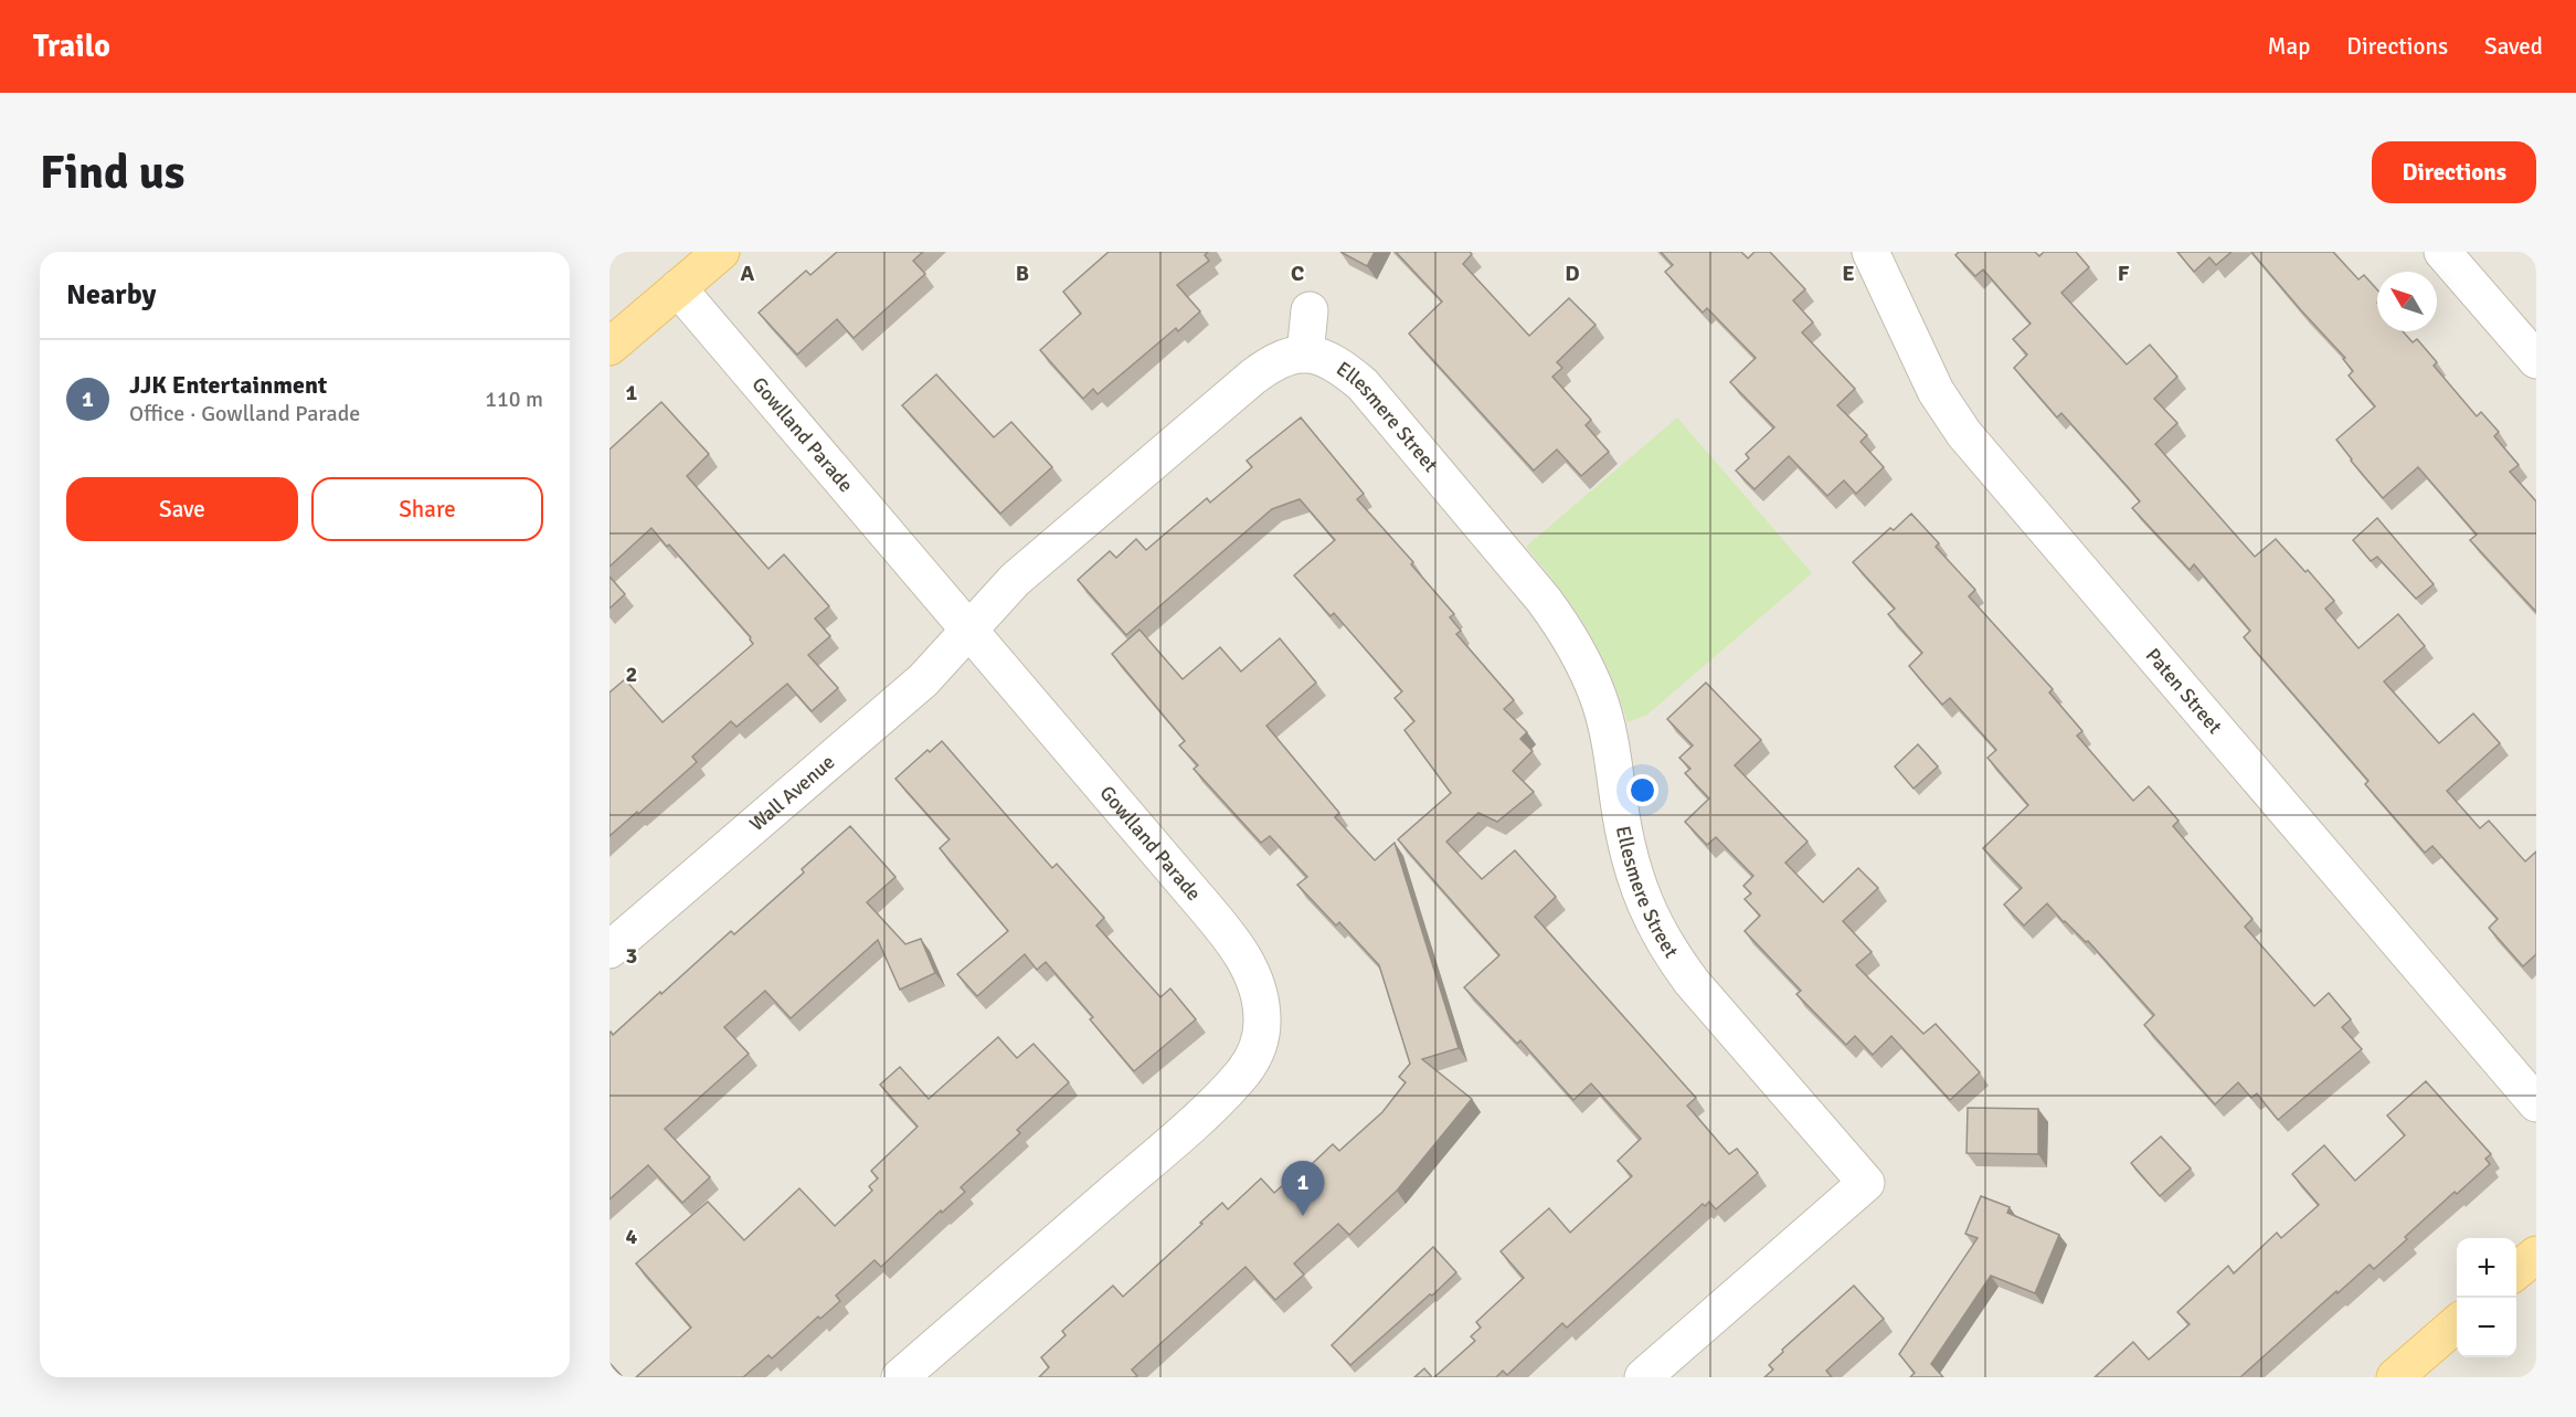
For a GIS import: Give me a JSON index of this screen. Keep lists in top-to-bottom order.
{
  "streets": {
    "street": [
      "Ellesmere Street",
      "Gowlland Parade",
      "Paten Street",
      "Wall Avenue"
    ]
  },
  "crossings": [
    ["Gowlland Parade", "Wall Avenue"]
  ],
  "north": "top left",
  "page": {
    "header": "Trailo",
    "nav": ["Map", "Directions", "Saved"],
    "buttons": [
      "Directions",
      ["Save", "Share"]
    ],
    "title": "Find us",
    "heading": "Nearby",
    "list": [
      {
        "mark": "1",
        "name": "JJK Entertainment",
        "note": "Office · Gowlland Parade",
        "value": "110 m"
      }
    ],
    "pins": "1",
    "map_buttons": ["+", "−"]
  },
  "grid": {
    "columns": [
      "A",
      "B",
      "C",
      "D",
      "E",
      "F"
    ],
    "rows": [
      "1",
      "2",
      "3",
      "4"
    ]
  }
}
